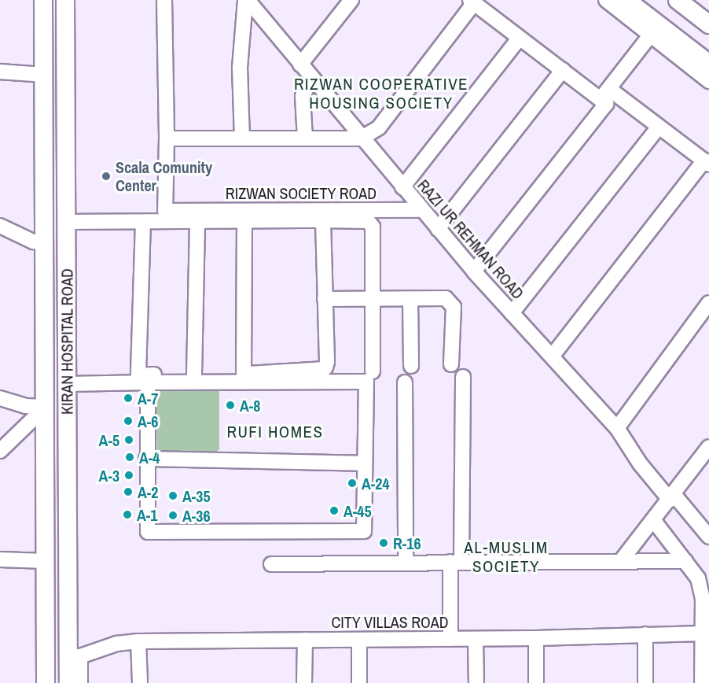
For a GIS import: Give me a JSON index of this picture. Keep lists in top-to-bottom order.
{
  "streets": {
    "main road": ["KIRAN HOSPITAL ROAD"],
    "street": ["RIZWAN SOCIETY ROAD", "RAZI UR REHMAN ROAD", "CITY VILLAS ROAD"]
  },
  "crossings": [
    ["RIZWAN SOCIETY ROAD", "RAZI UR REHMAN ROAD"],
    ["KIRAN HOSPITAL ROAD", "CITY VILLAS ROAD"]
  ],
  "districts": ["RIZWAN COOPERATIVE HOUSING SOCIETY", "RUFI HOMES", "AL-MUSLIM SOCIETY"],
  "places": [
    "Scala Comunity Center",
    "A-7",
    "A-8",
    "A-6",
    "A-5",
    "A-4",
    "A-3",
    "A-24",
    "A-2",
    "A-35",
    "A-45",
    "A-1",
    "A-36",
    "R-16"
  ]
}
